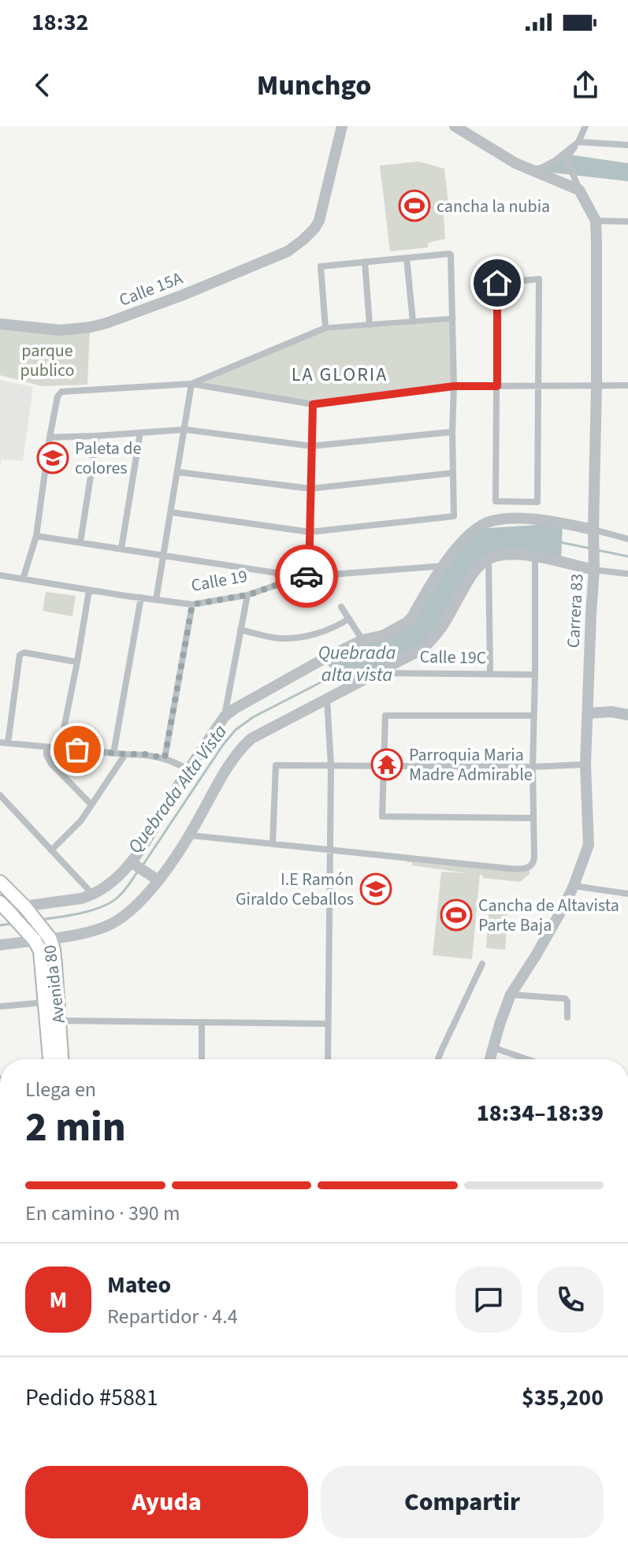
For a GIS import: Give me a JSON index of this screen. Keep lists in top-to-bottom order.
{
  "streets": {
    "main road": ["Avenida 80"],
    "street": [
      "Calle 15A",
      "Calle 19",
      "Carrera 83",
      "Calle 19C"
    ]
  },
  "crossings": [
    ["Calle 19C", "Avenida 80"]
  ],
  "districts": ["LA GLORIA"],
  "water": ["Quebrada alta vista", "Quebrada Alta Vista"],
  "parks": ["parque publico"],
  "places": {
    "sports": ["cancha la nubia", "Cancha de Altavista Parte Baja"],
    "school or university": ["Paleta de colores", "I.E Ramón Giraldo Ceballos"],
    "temple": ["Parroquia Maria Madre Admirable"]
  },
  "page": {
    "status": "18:32",
    "header": "Munchgo",
    "heading": ["2 min", "Llega en", "18:34–18:39"],
    "panel": [
      "Mateo",
      "Repartidor · 4.4",
      "Pedido #5881",
      "$35,200"
    ],
    "bar": "En camino · 390 m",
    "round": "M",
    "buttons": ["Ayuda", "Compartir"]
  }
}
